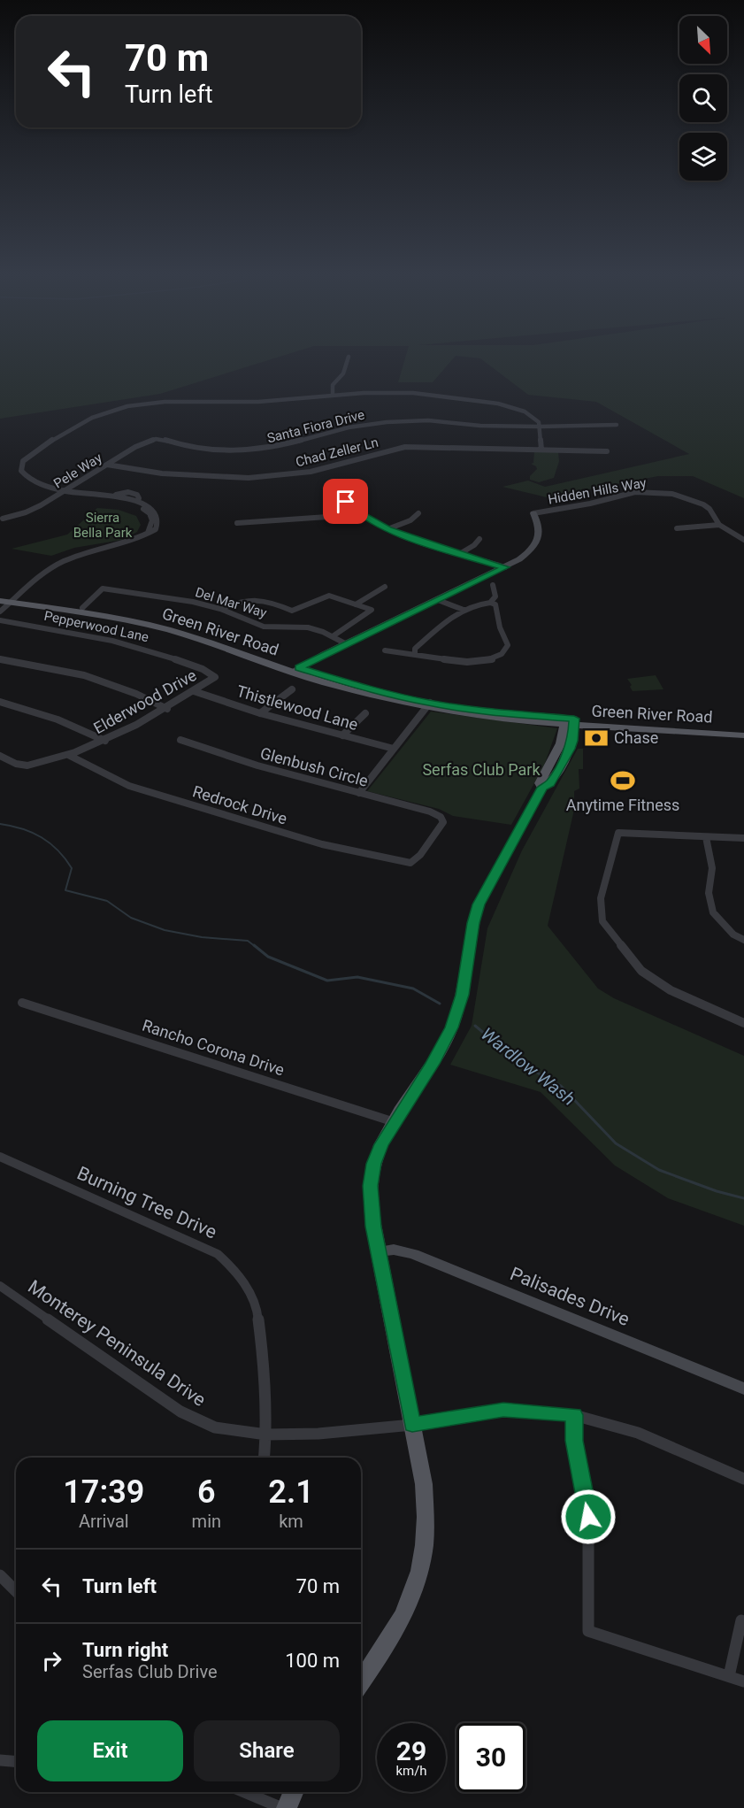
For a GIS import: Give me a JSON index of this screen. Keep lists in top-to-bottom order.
{
  "streets": {
    "main road": ["Green River Road"],
    "street": [
      "Santa Fiora Drive",
      "Chad Zeller Ln",
      "Pele Way",
      "Hidden Hills Way",
      "Del Mar Way",
      "Pepperwood Lane",
      "Elderwood Drive",
      "Thistlewood Lane",
      "Glenbush Circle",
      "Redrock Drive",
      "Rancho Corona Drive",
      "Burning Tree Drive",
      "Palisades Drive",
      "Monterey Peninsula Drive"
    ]
  },
  "crossings": [
    ["Santa Fiora Drive", "Pele Way"],
    ["Chad Zeller Ln", "Pele Way"],
    ["Del Mar Way", "Green River Road"],
    ["Pepperwood Lane", "Elderwood Drive"],
    ["Elderwood Drive", "Thistlewood Lane"],
    ["Elderwood Drive", "Redrock Drive"],
    ["Glenbush Circle", "Redrock Drive"],
    ["Burning Tree Drive", "Monterey Peninsula Drive"]
  ],
  "water": ["Wardlow Wash"],
  "parks": ["Sierra Bella Park", "Serfas Club Park"],
  "places": {
    "bank": ["Chase"],
    "sports": ["Anytime Fitness"]
  },
  "north": "bottom right",
  "page": {
    "turn": ["70 m", "Turn left"],
    "eta": [
      "17:39",
      "Arrival",
      "6",
      "min",
      "2.1",
      "km"
    ],
    "list": [
      {
        "name": "Turn left",
        "value": "70 m"
      },
      {
        "name": "Turn right",
        "note": "Serfas Club Drive",
        "value": "100 m"
      }
    ],
    "buttons": ["Exit", "Share"],
    "speed": "29 km/h",
    "limit": "30"
  }
}
